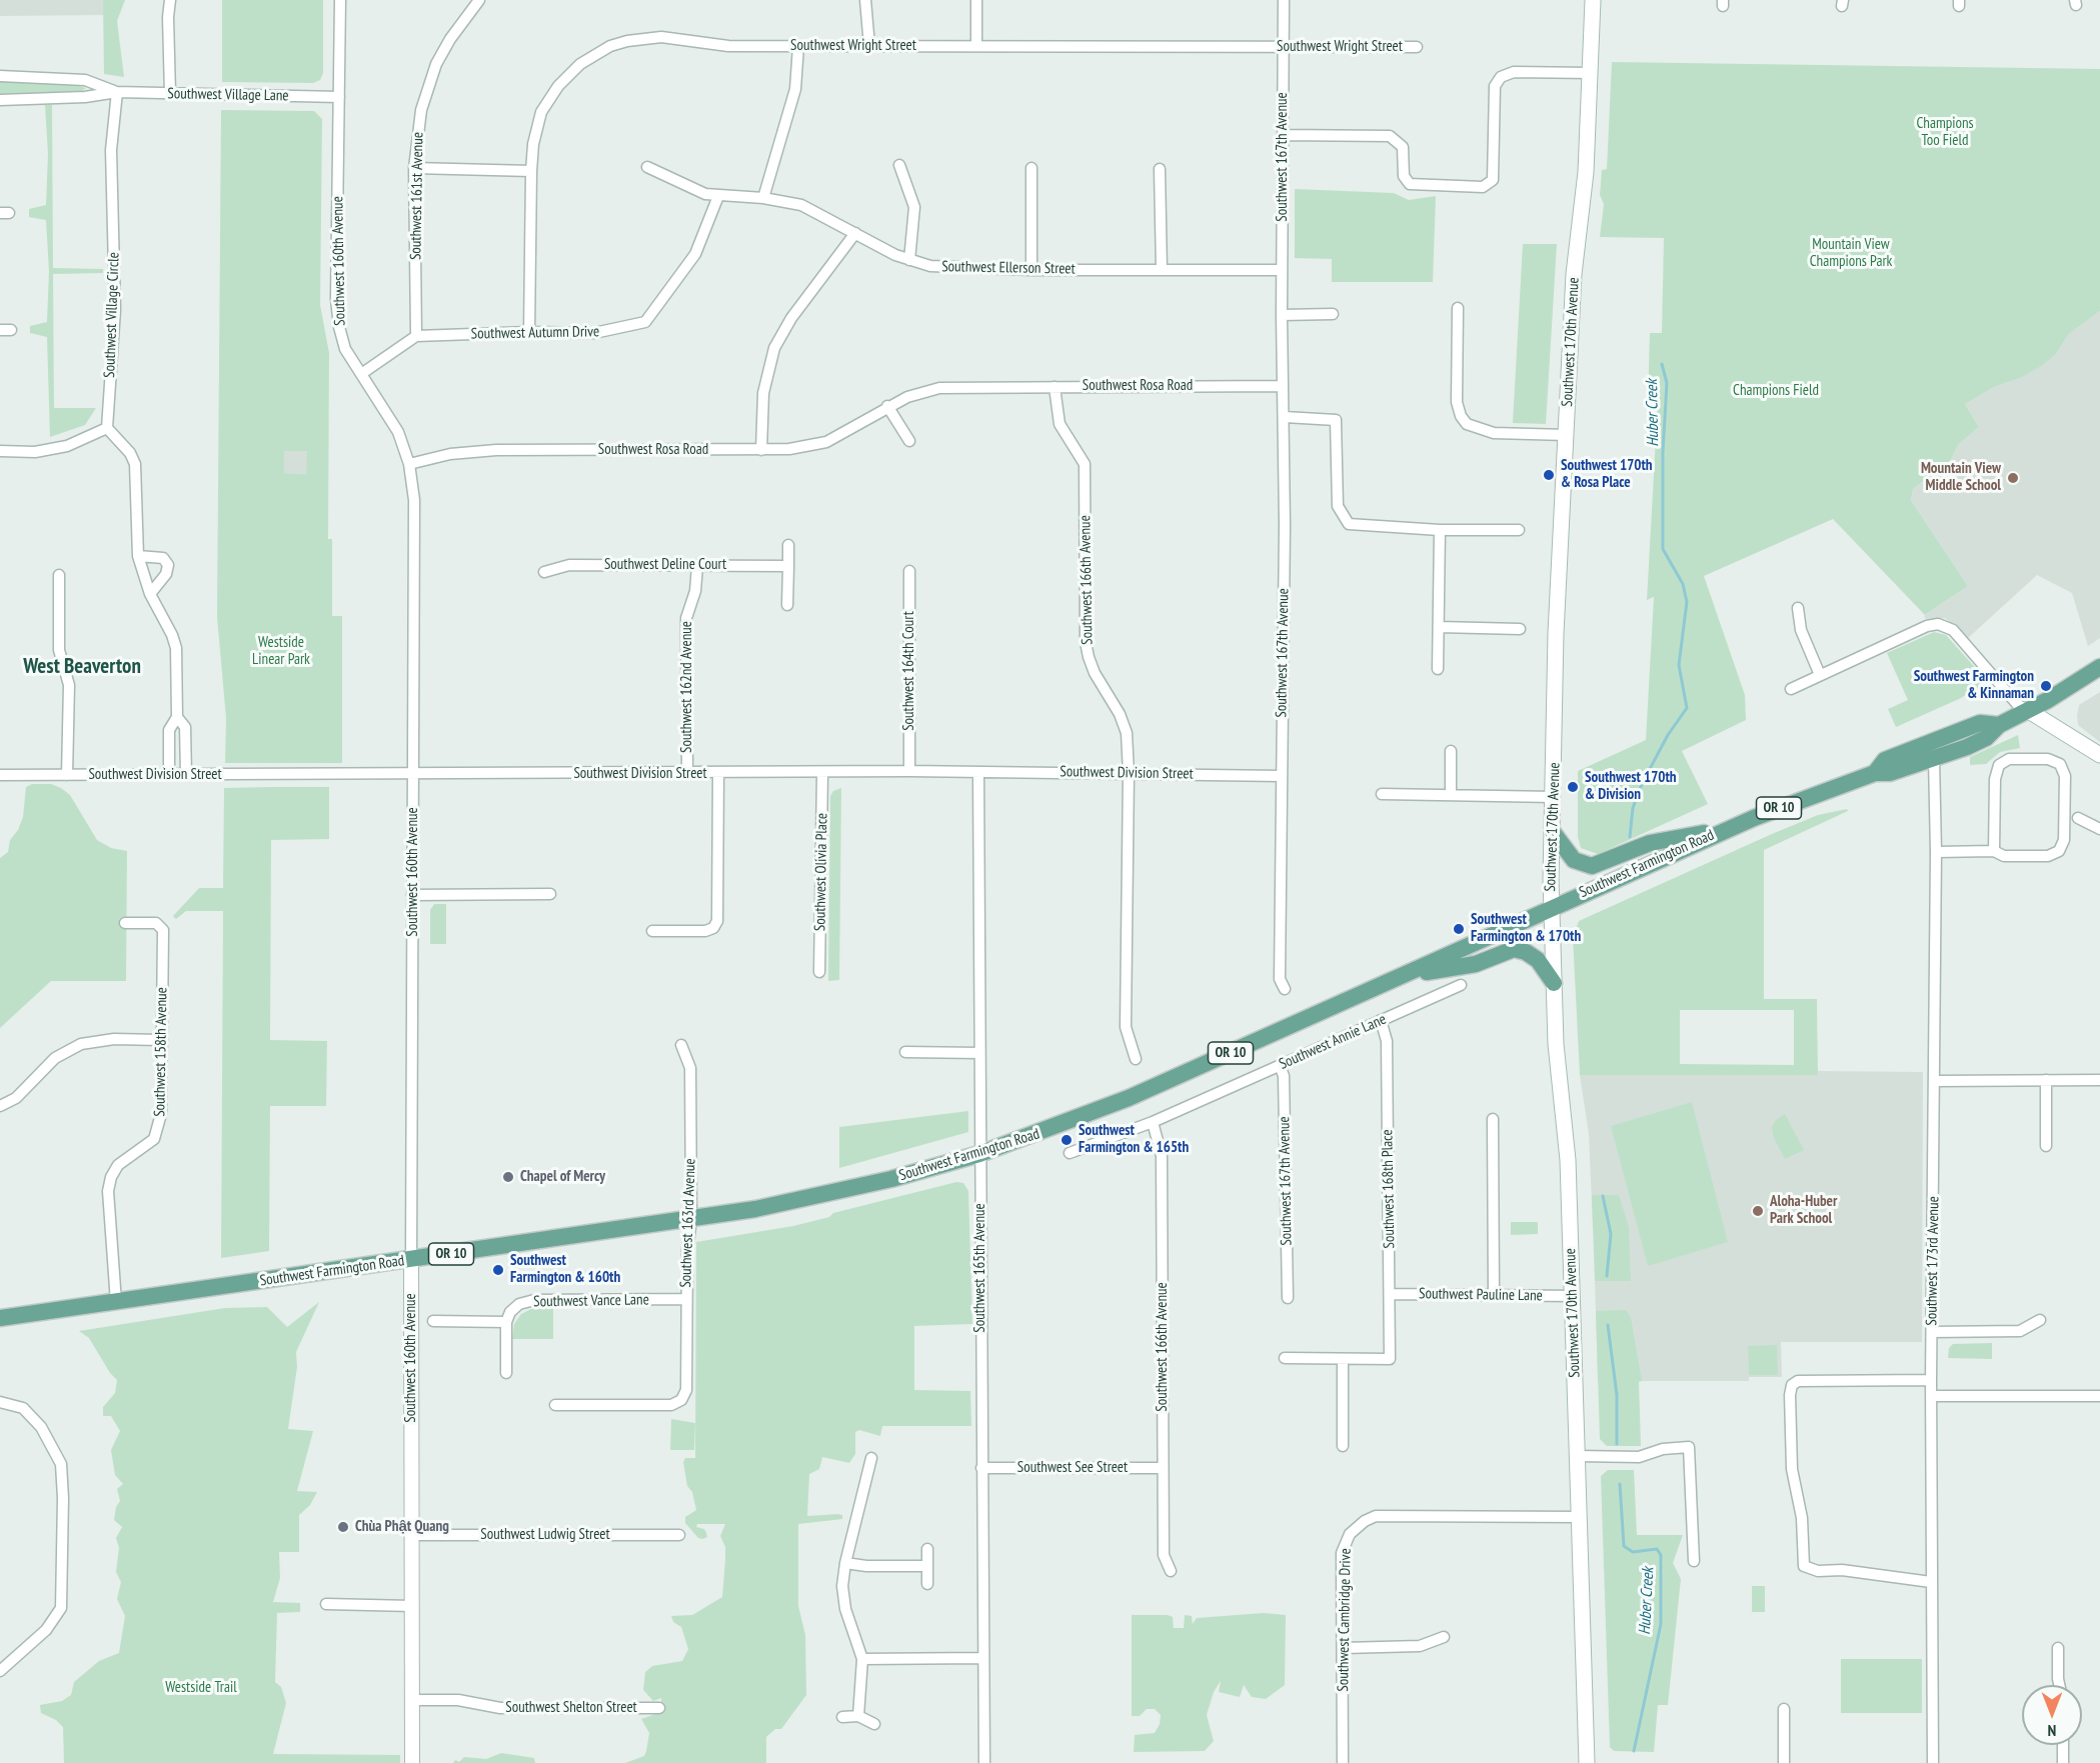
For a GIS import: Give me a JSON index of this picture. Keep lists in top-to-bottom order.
{
  "streets": {
    "main road": ["Southwest 170th Avenue", "OR 10", "Southwest Farmington Road"],
    "street": [
      "Southwest Wright Street",
      "Southwest Village Lane",
      "Southwest 167th Avenue",
      "Southwest 161st Avenue",
      "Southwest 160th Avenue",
      "Southwest Ellerson Street",
      "Southwest Village Circle",
      "Southwest Autumn Drive",
      "Southwest Rosa Road",
      "Southwest Deline Court",
      "Southwest 166th Avenue",
      "Southwest 164th Court",
      "Southwest 162nd Avenue",
      "Southwest Division Street",
      "Southwest Olivia Place",
      "Southwest Annie Lane",
      "Southwest 158th Avenue",
      "Southwest 168th Place",
      "Southwest 163rd Avenue",
      "Southwest 173rd Avenue",
      "Southwest 165th Avenue",
      "Southwest Pauline Lane",
      "Southwest Vance Lane",
      "Southwest See Street",
      "Southwest Ludwig Street",
      "Southwest Cambridge Drive",
      "Southwest Shelton Street"
    ]
  },
  "crossings": [
    ["Southwest Wright Street", "Southwest 167th Avenue"],
    ["Southwest Wright Street", "Southwest Autumn Drive"],
    ["Southwest Village Lane", "Southwest 160th Avenue"],
    ["Southwest Village Lane", "Southwest Village Circle"],
    ["Southwest 167th Avenue", "Southwest Ellerson Street"],
    ["Southwest 167th Avenue", "Southwest Rosa Road"],
    ["Southwest 167th Avenue", "Southwest Division Street"],
    ["Southwest 167th Avenue", "Southwest Annie Lane"],
    ["Southwest 161st Avenue", "Southwest Autumn Drive"],
    ["Southwest 160th Avenue", "Southwest Rosa Road"],
    ["Southwest 160th Avenue", "Southwest Division Street"],
    ["Southwest 160th Avenue", "Southwest Farmington Road"],
    ["Southwest 160th Avenue", "Southwest Ludwig Street"],
    ["Southwest 160th Avenue", "Southwest Shelton Street"],
    ["Southwest Ellerson Street", "Southwest Autumn Drive"],
    ["Southwest 170th Avenue", "Southwest Farmington Road"],
    ["Southwest 170th Avenue", "Southwest Pauline Lane"],
    ["Southwest 170th Avenue", "Southwest Cambridge Drive"],
    ["Southwest Rosa Road", "Southwest 166th Avenue"],
    ["Southwest Deline Court", "Southwest 162nd Avenue"],
    ["Southwest 166th Avenue", "Southwest Division Street"],
    ["Southwest 166th Avenue", "Southwest Annie Lane"],
    ["Southwest 166th Avenue", "Southwest See Street"],
    ["Southwest 164th Court", "Southwest Division Street"],
    ["Southwest 162nd Avenue", "Southwest Division Street"],
    ["Southwest Division Street", "Southwest Olivia Place"],
    ["Southwest Division Street", "Southwest 165th Avenue"],
    ["Southwest Farmington Road", "Southwest 158th Avenue"],
    ["Southwest Farmington Road", "Southwest 163rd Avenue"],
    ["Southwest Farmington Road", "Southwest 173rd Avenue"],
    ["Southwest Farmington Road", "Southwest 165th Avenue"],
    ["Southwest Annie Lane", "Southwest 168th Place"],
    ["Southwest 168th Place", "Southwest Pauline Lane"],
    ["Southwest 163rd Avenue", "Southwest Vance Lane"],
    ["Southwest 165th Avenue", "Southwest See Street"]
  ],
  "districts": ["West Beaverton"],
  "water": ["Huber Creek"],
  "parks": [
    "Champions Too Field",
    "Mountain View Champions Park",
    "Champions Field",
    "Westside Linear Park",
    "Westside Trail"
  ],
  "places": [
    "Southwest 170th & Rosa Place",
    "Mountain View Middle School",
    "Southwest Farmington & Kinnaman",
    "Southwest 170th & Division",
    "Southwest Farmington & 170th",
    "Southwest Farmington & 165th",
    "Chapel of Mercy",
    "Aloha-Huber Park School",
    "Southwest Farmington & 160th",
    "Chùa Phật Quang"
  ],
  "north": "bottom"
}
